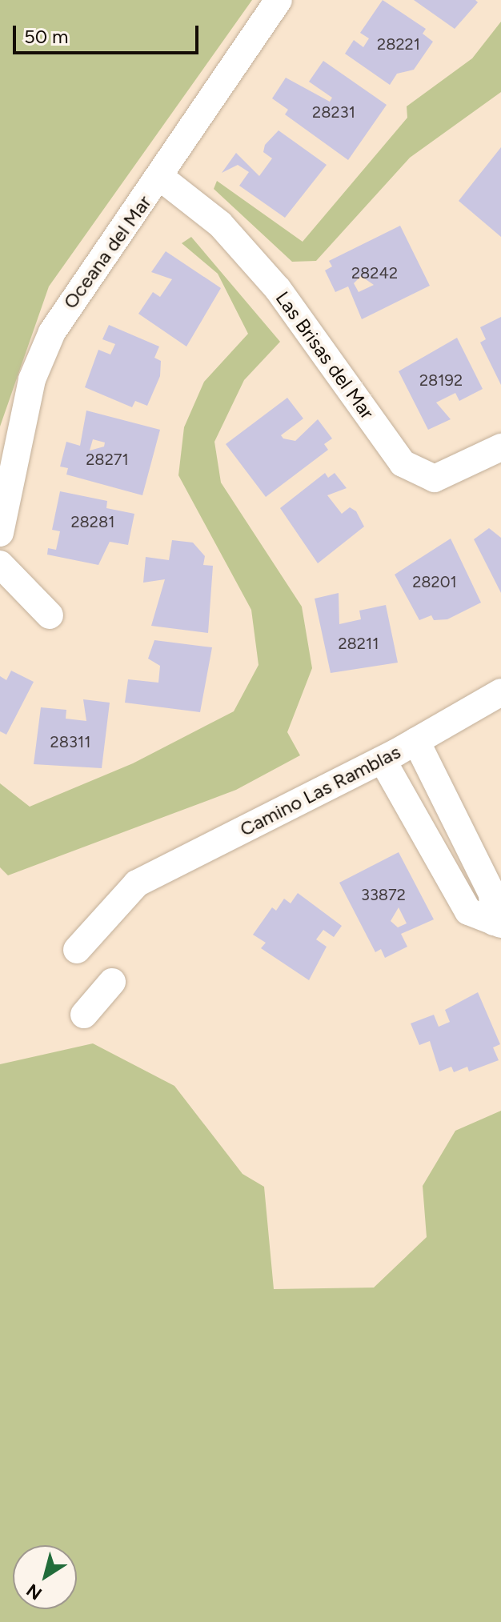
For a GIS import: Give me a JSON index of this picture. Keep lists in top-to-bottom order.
{
  "streets": {
    "street": ["Oceana del Mar", "Las Brisas del Mar", "Camino Las Ramblas"]
  },
  "crossings": [
    ["Oceana del Mar", "Las Brisas del Mar"]
  ],
  "house_numbers": [
    "28221",
    "28231",
    "28242",
    "28192",
    "28271",
    "28281",
    "28201",
    "28211",
    "28311",
    "33872"
  ],
  "scale_bar": "50 m",
  "north": "bottom left"
}
